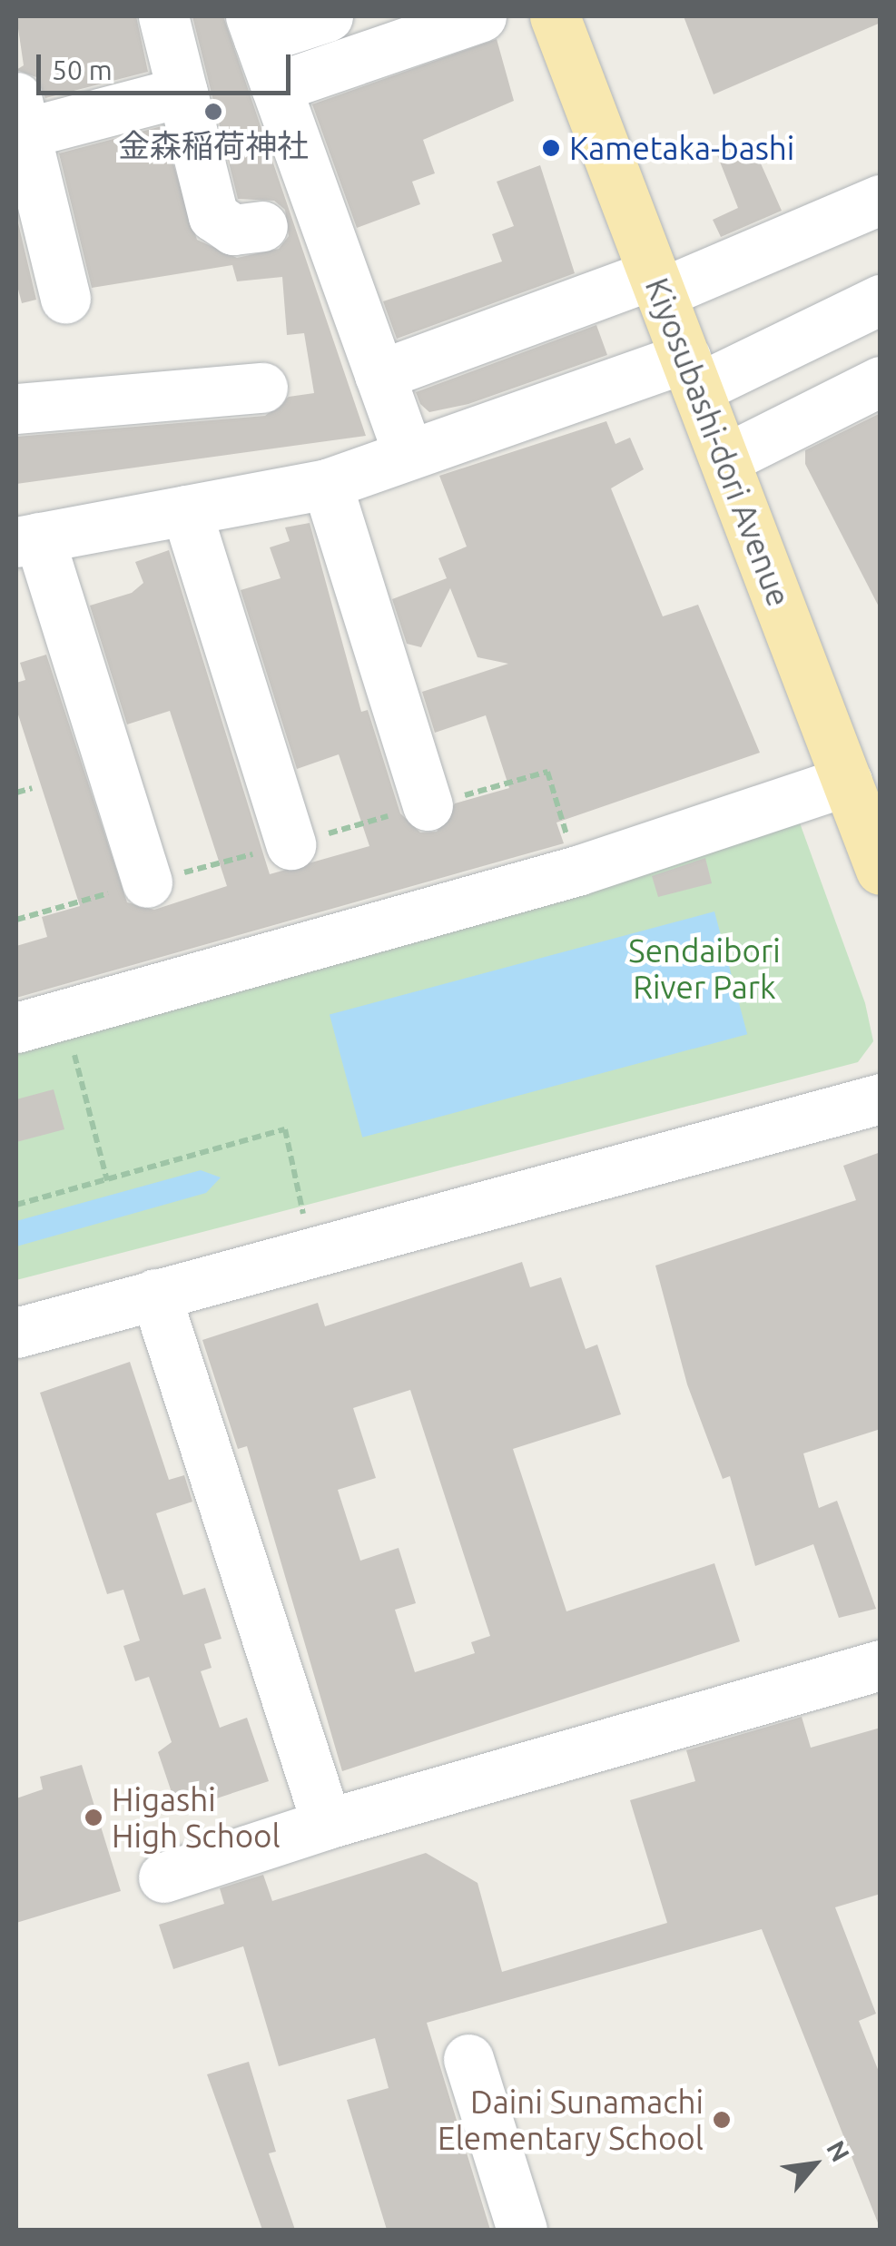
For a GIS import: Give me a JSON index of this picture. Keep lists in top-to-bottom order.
{
  "streets": {
    "main road": ["Kiyosubashi-dori Avenue"]
  },
  "parks": ["Sendaibori River Park"],
  "places": [
    "金森稲荷神社",
    "Kametaka-bashi",
    "Higashi High School",
    "Daini Sunamachi Elementary School"
  ],
  "scale_bar": "50 m",
  "north": "top right"
}
